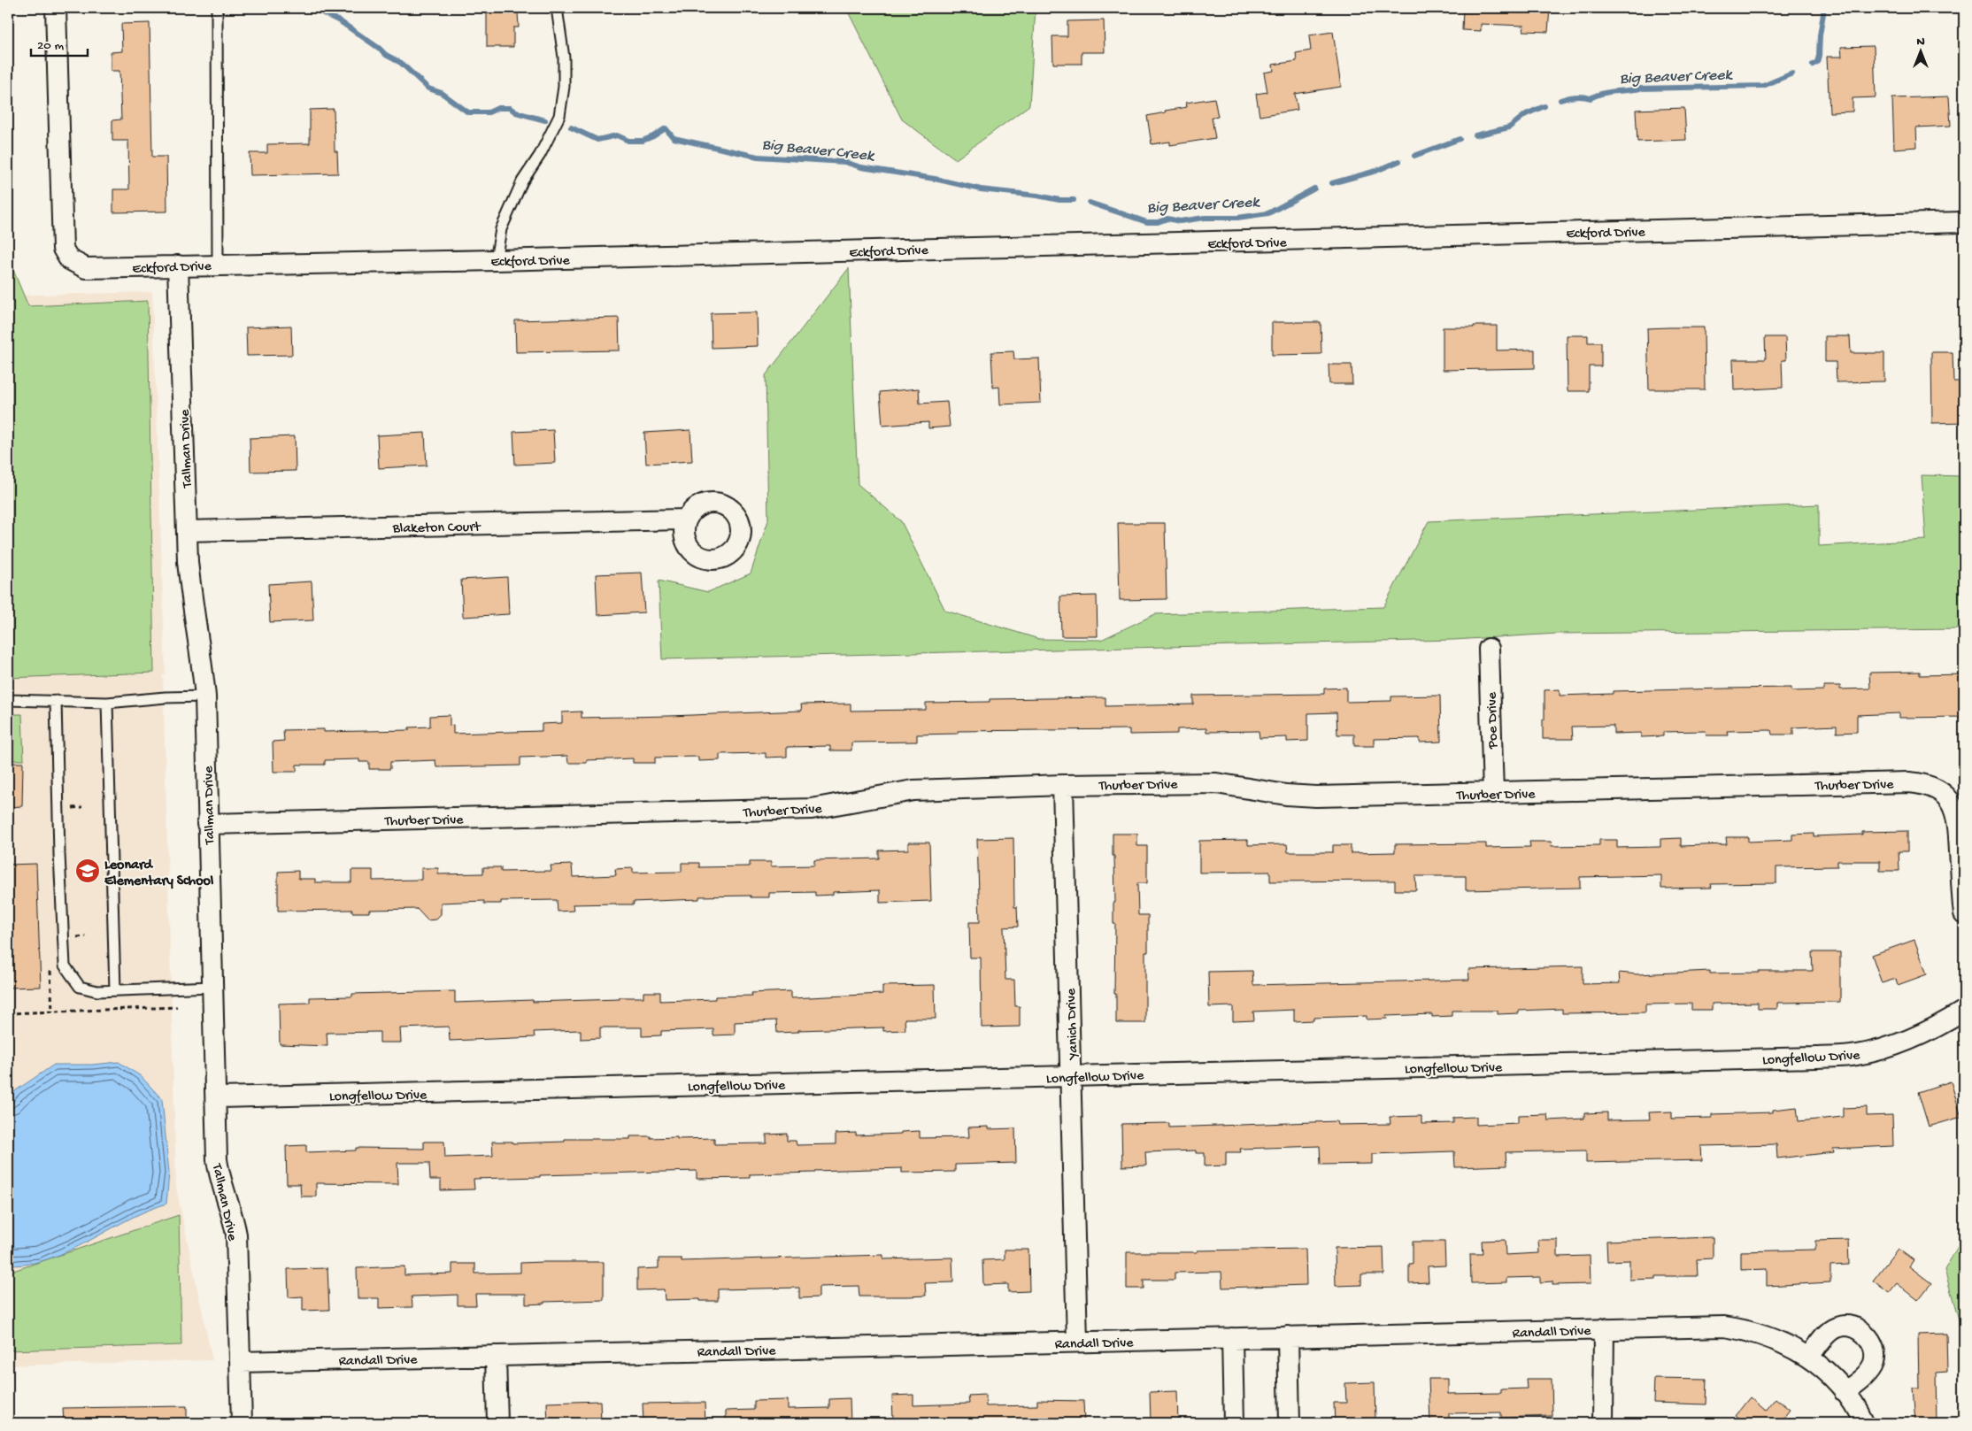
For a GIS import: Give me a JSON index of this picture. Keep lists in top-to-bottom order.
{
  "streets": {
    "street": [
      "Eckford Drive",
      "Tallman Drive",
      "Blaketon Court",
      "Poe Drive",
      "Thurber Drive",
      "Yanich Drive",
      "Longfellow Drive",
      "Randall Drive"
    ]
  },
  "crossings": [
    ["Eckford Drive", "Tallman Drive"],
    ["Tallman Drive", "Blaketon Court"],
    ["Tallman Drive", "Thurber Drive"],
    ["Tallman Drive", "Longfellow Drive"],
    ["Tallman Drive", "Randall Drive"],
    ["Poe Drive", "Thurber Drive"],
    ["Thurber Drive", "Yanich Drive"],
    ["Yanich Drive", "Longfellow Drive"],
    ["Yanich Drive", "Randall Drive"]
  ],
  "water": ["Big Beaver Creek"],
  "places": {
    "school or university": ["Leonard Elementary School"]
  },
  "scale_bar": "20 m",
  "north": "top"
}
